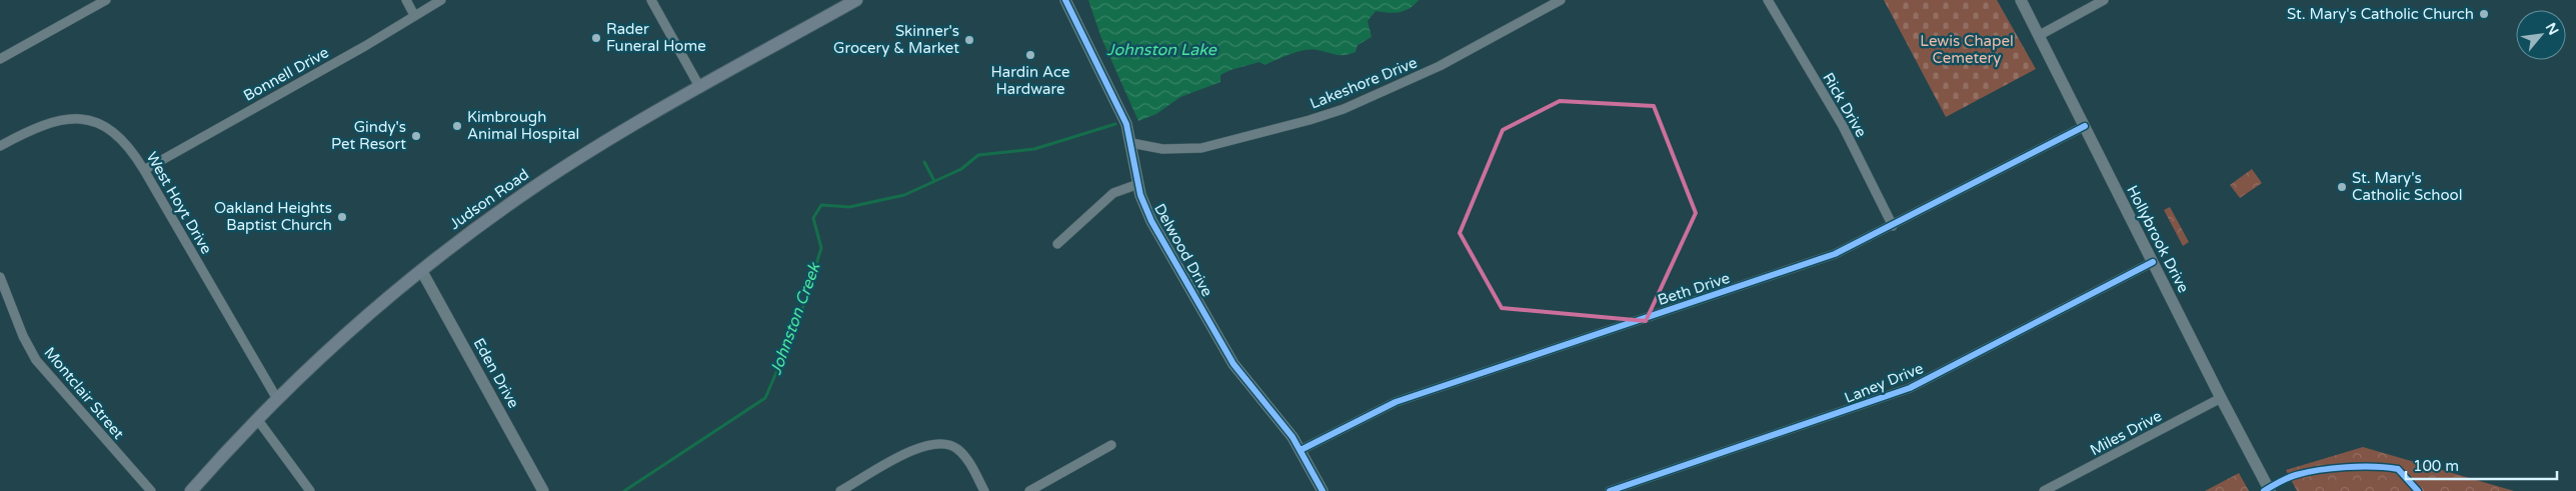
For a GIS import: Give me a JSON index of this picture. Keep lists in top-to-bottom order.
{
  "streets": {
    "main road": ["Judson Road"],
    "street": [
      "Bonnell Drive",
      "Lakeshore Drive",
      "Rick Drive",
      "West Hoyt Drive",
      "Hollybrook Drive",
      "Delwood Drive",
      "Beth Drive",
      "Eden Drive",
      "Laney Drive",
      "Montclair Street",
      "Miles Drive"
    ]
  },
  "crossings": [
    ["Bonnell Drive", "West Hoyt Drive"],
    ["Lakeshore Drive", "Delwood Drive"],
    ["Rick Drive", "Beth Drive"],
    ["Judson Road", "West Hoyt Drive"],
    ["Judson Road", "Eden Drive"],
    ["Hollybrook Drive", "Beth Drive"],
    ["Hollybrook Drive", "Laney Drive"],
    ["Hollybrook Drive", "Miles Drive"],
    ["Delwood Drive", "Beth Drive"]
  ],
  "water": ["Johnston Lake", "Johnston Creek"],
  "parks": ["Lewis Chapel Cemetery"],
  "places": [
    "St. Mary's Catholic Church",
    "Rader Funeral Home",
    "Skinner's Grocery & Market",
    "Hardin Ace Hardware",
    "Kimbrough Animal Hospital",
    "Gindy's Pet Resort",
    "St. Mary's Catholic School",
    "Oakland Heights Baptist Church"
  ],
  "scale_bar": "100 m",
  "north": "top right"
}
